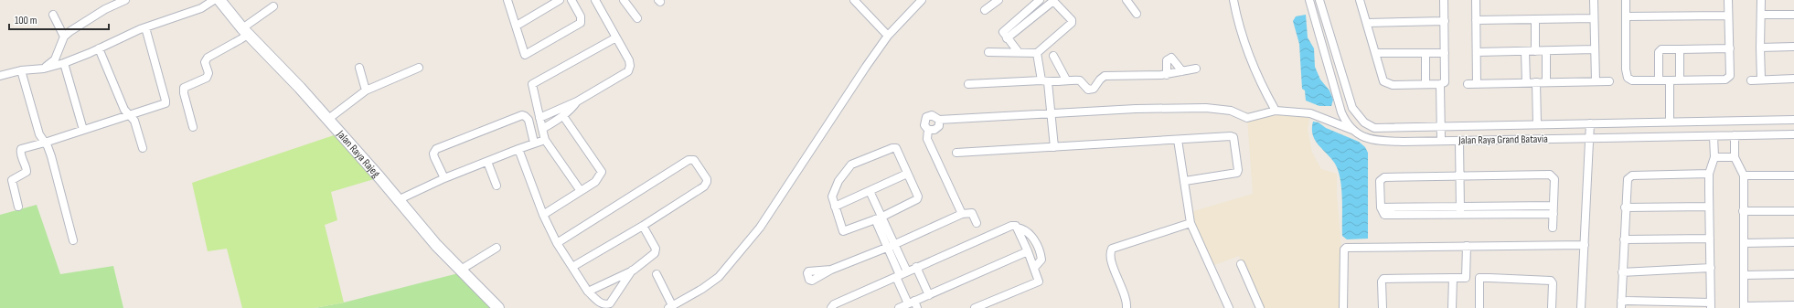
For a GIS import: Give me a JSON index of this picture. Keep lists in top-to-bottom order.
{
  "streets": {
    "main road": ["Jalan Raya Rajeg"],
    "street": ["Jalan Raya Grand Batavia"]
  },
  "scale_bar": "100 m"
}
